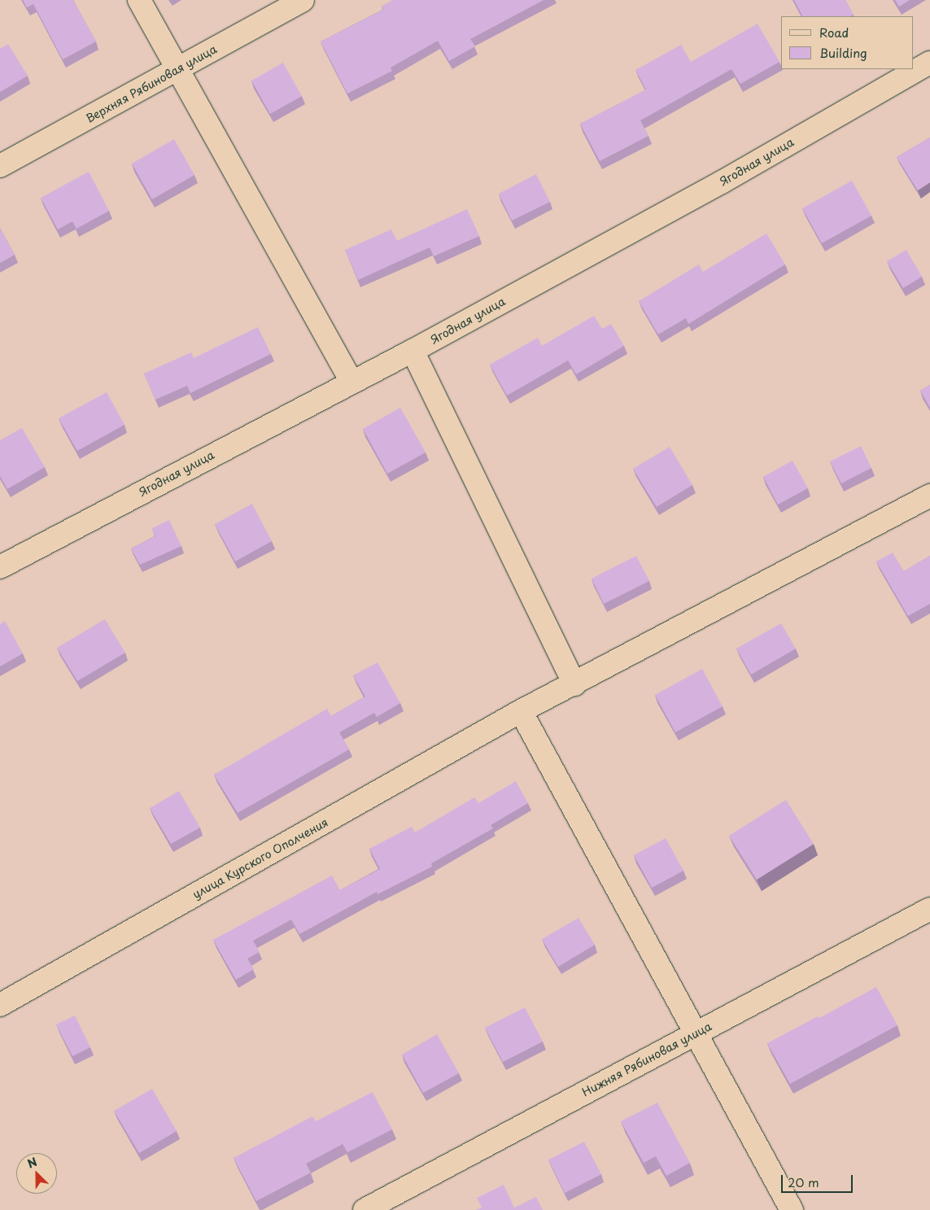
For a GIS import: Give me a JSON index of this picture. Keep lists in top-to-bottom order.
{
  "streets": {
    "street": [
      "Верхняя Рябиновая улица",
      "Ягодная улица",
      "улица Курского Ополчения",
      "Нижняя Рябиновая улица"
    ]
  },
  "legend": ["Road", "Building"],
  "scale_bar": "20 m",
  "north": "top left"
}
